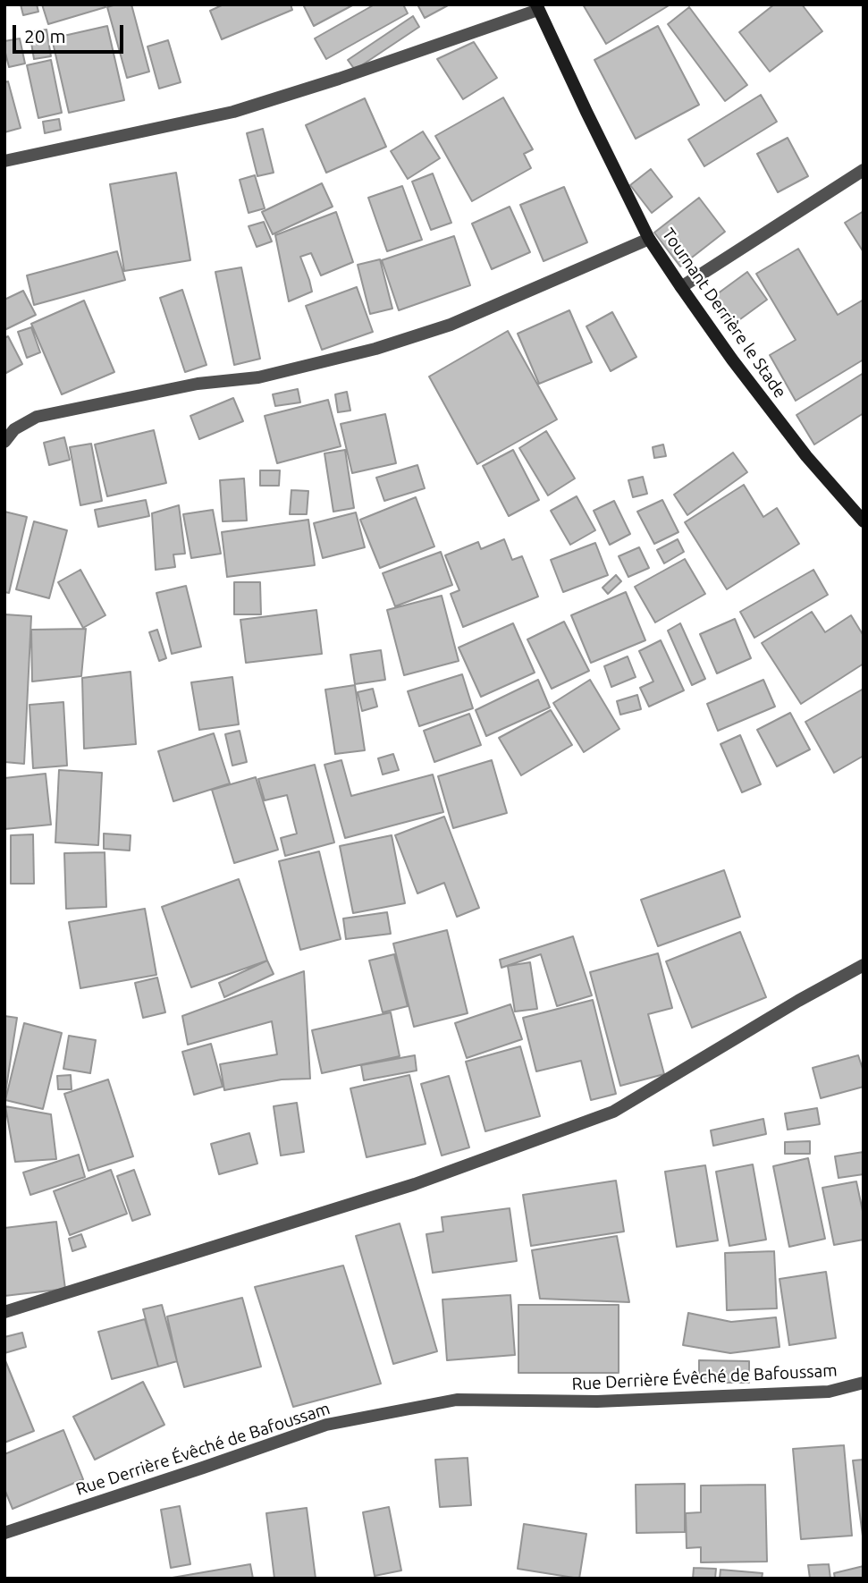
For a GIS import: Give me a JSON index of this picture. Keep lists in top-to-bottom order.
{
  "streets": {
    "street": ["Tournant Derrière le Stade", "Rue Derrière Évêché de Bafoussam"]
  },
  "scale_bar": "20 m"
}
